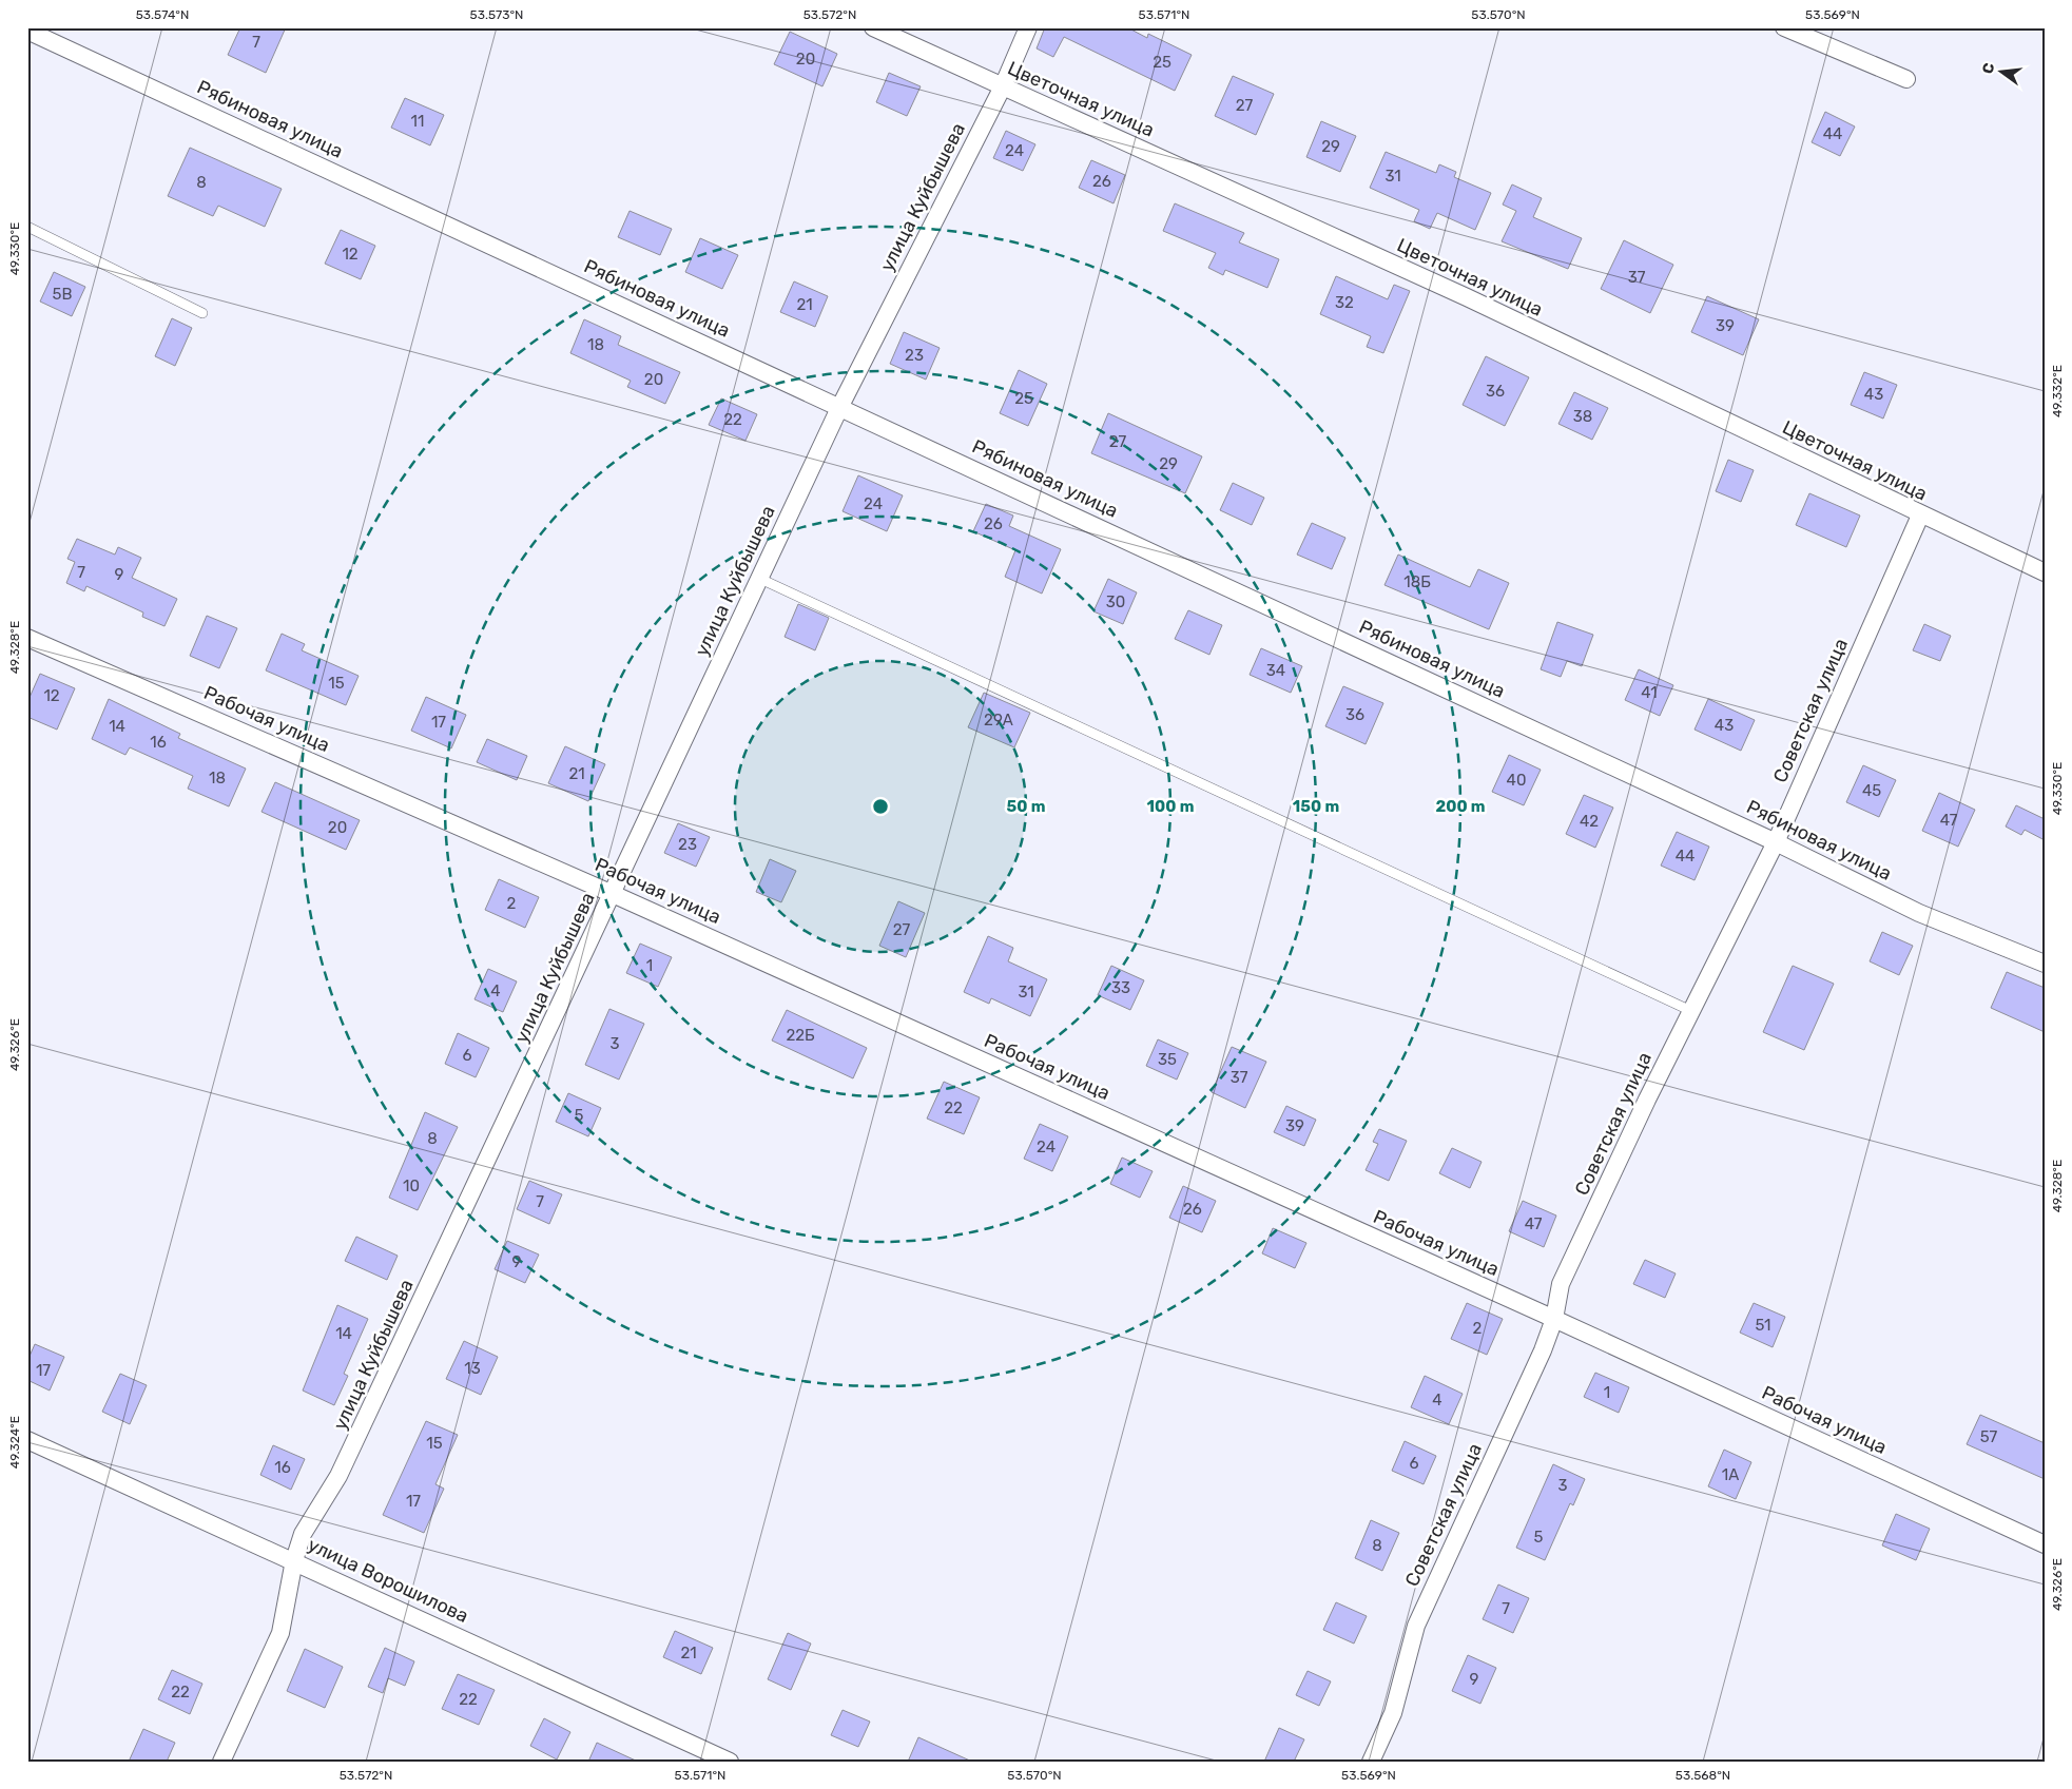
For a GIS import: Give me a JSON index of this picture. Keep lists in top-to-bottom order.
{
  "streets": {
    "street": [
      "Цветочная улица",
      "Рябиновая улица",
      "улица Куйбышева",
      "Советская улица",
      "Рабочая улица",
      "улица Ворошилова"
    ]
  },
  "crossings": [
    ["Цветочная улица", "улица Куйбышева"],
    ["Цветочная улица", "Советская улица"],
    ["Рябиновая улица", "улица Куйбышева"],
    ["Рябиновая улица", "Советская улица"],
    ["улица Куйбышева", "Рабочая улица"],
    ["улица Куйбышева", "улица Ворошилова"],
    ["Советская улица", "Рабочая улица"]
  ],
  "house_numbers": [
    "7",
    "20",
    "25",
    "27",
    "11",
    "44",
    "29",
    "24",
    "31",
    "26",
    "8",
    "12",
    "37",
    "5В",
    "32",
    "21",
    "39",
    "18",
    "23",
    "20",
    "36",
    "43",
    "25",
    "38",
    "22",
    "27",
    "29",
    "24",
    "26",
    "7",
    "9",
    "18Б",
    "30",
    "34",
    "15",
    "41",
    "12",
    "36",
    "29А",
    "17",
    "43",
    "14",
    "16",
    "21",
    "18",
    "40",
    "45",
    "47",
    "42",
    "20",
    "23",
    "44",
    "2",
    "27",
    "1",
    "33",
    "4",
    "31",
    "22Б",
    "3",
    "6",
    "35",
    "37",
    "22",
    "5",
    "39",
    "8",
    "24",
    "10",
    "7",
    "26",
    "47",
    "9",
    "51",
    "2",
    "14",
    "13",
    "17",
    "1",
    "4",
    "57",
    "15",
    "6",
    "16",
    "1А",
    "3",
    "17",
    "5",
    "8",
    "7",
    "21",
    "9",
    "22",
    "22"
  ],
  "north": "left",
  "coordinates": [
    "53.574°N",
    "53.573°N",
    "53.572°N",
    "53.571°N",
    "53.570°N",
    "53.569°N",
    "49.330°E",
    "49.332°E",
    "49.328°E",
    "49.326°E",
    "49.324°E",
    "53.568°N"
  ],
  "rings": [
    "50 m",
    "100 m",
    "150 m",
    "200 m"
  ]
}
